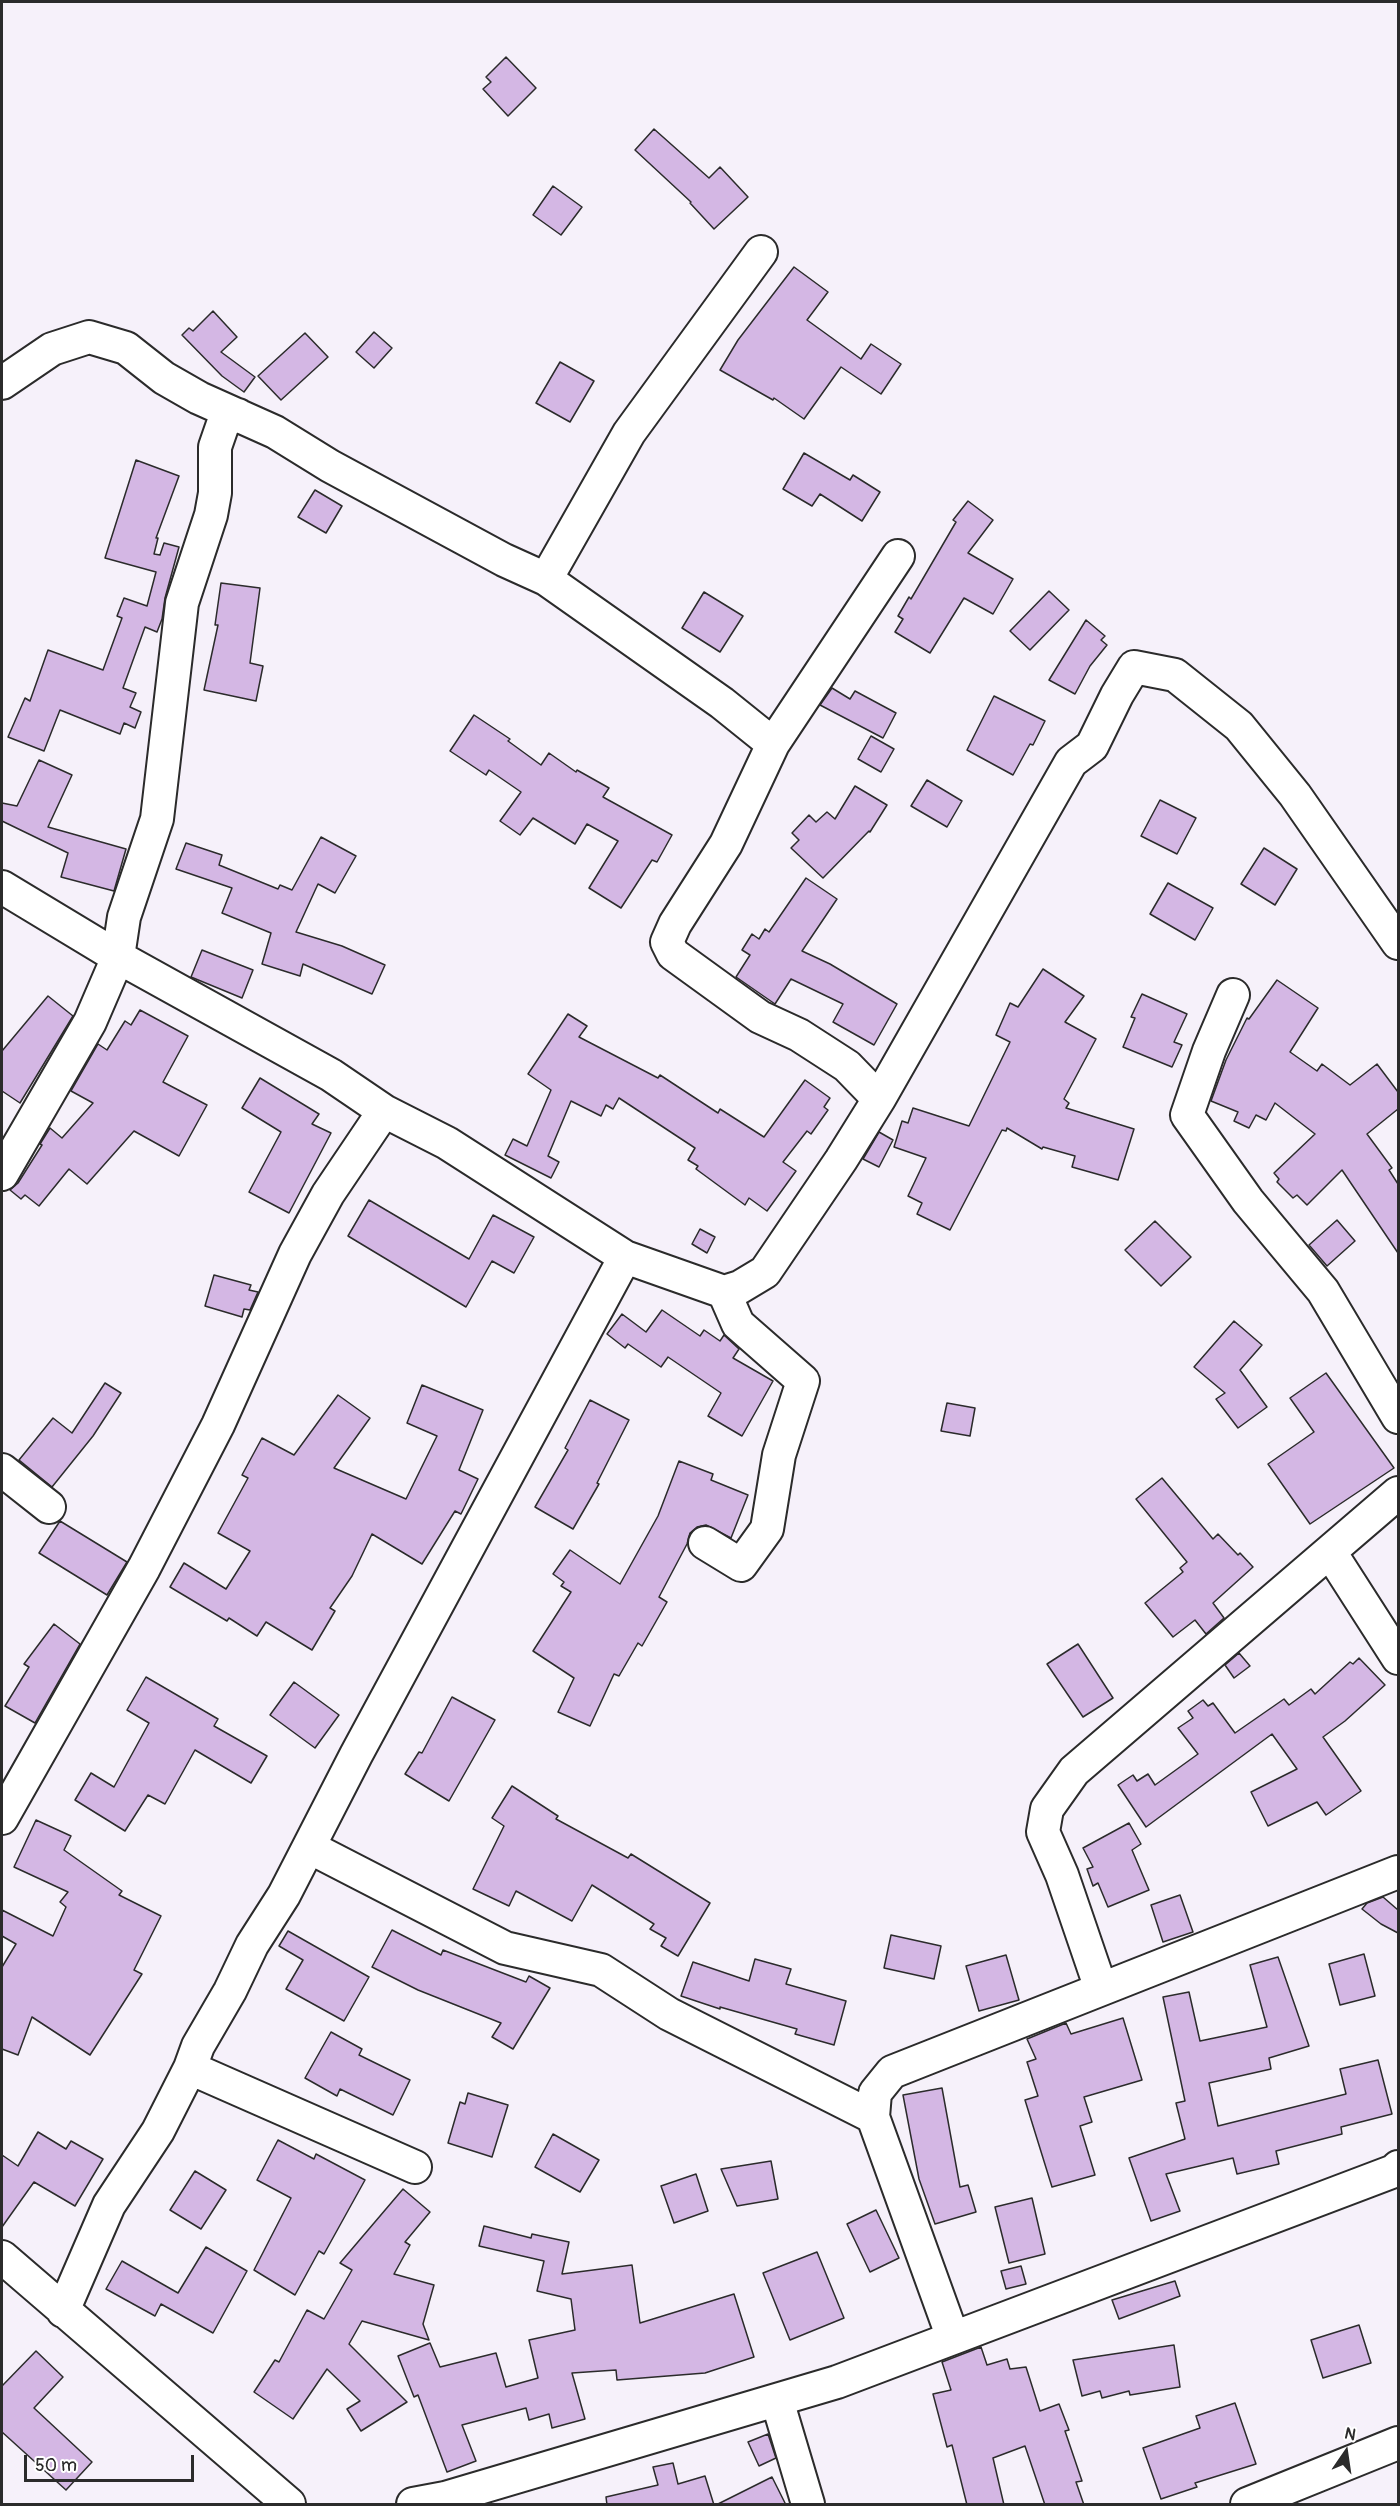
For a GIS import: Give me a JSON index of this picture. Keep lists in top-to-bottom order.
{
  "scale_bar": "50 m",
  "north": "top"
}
